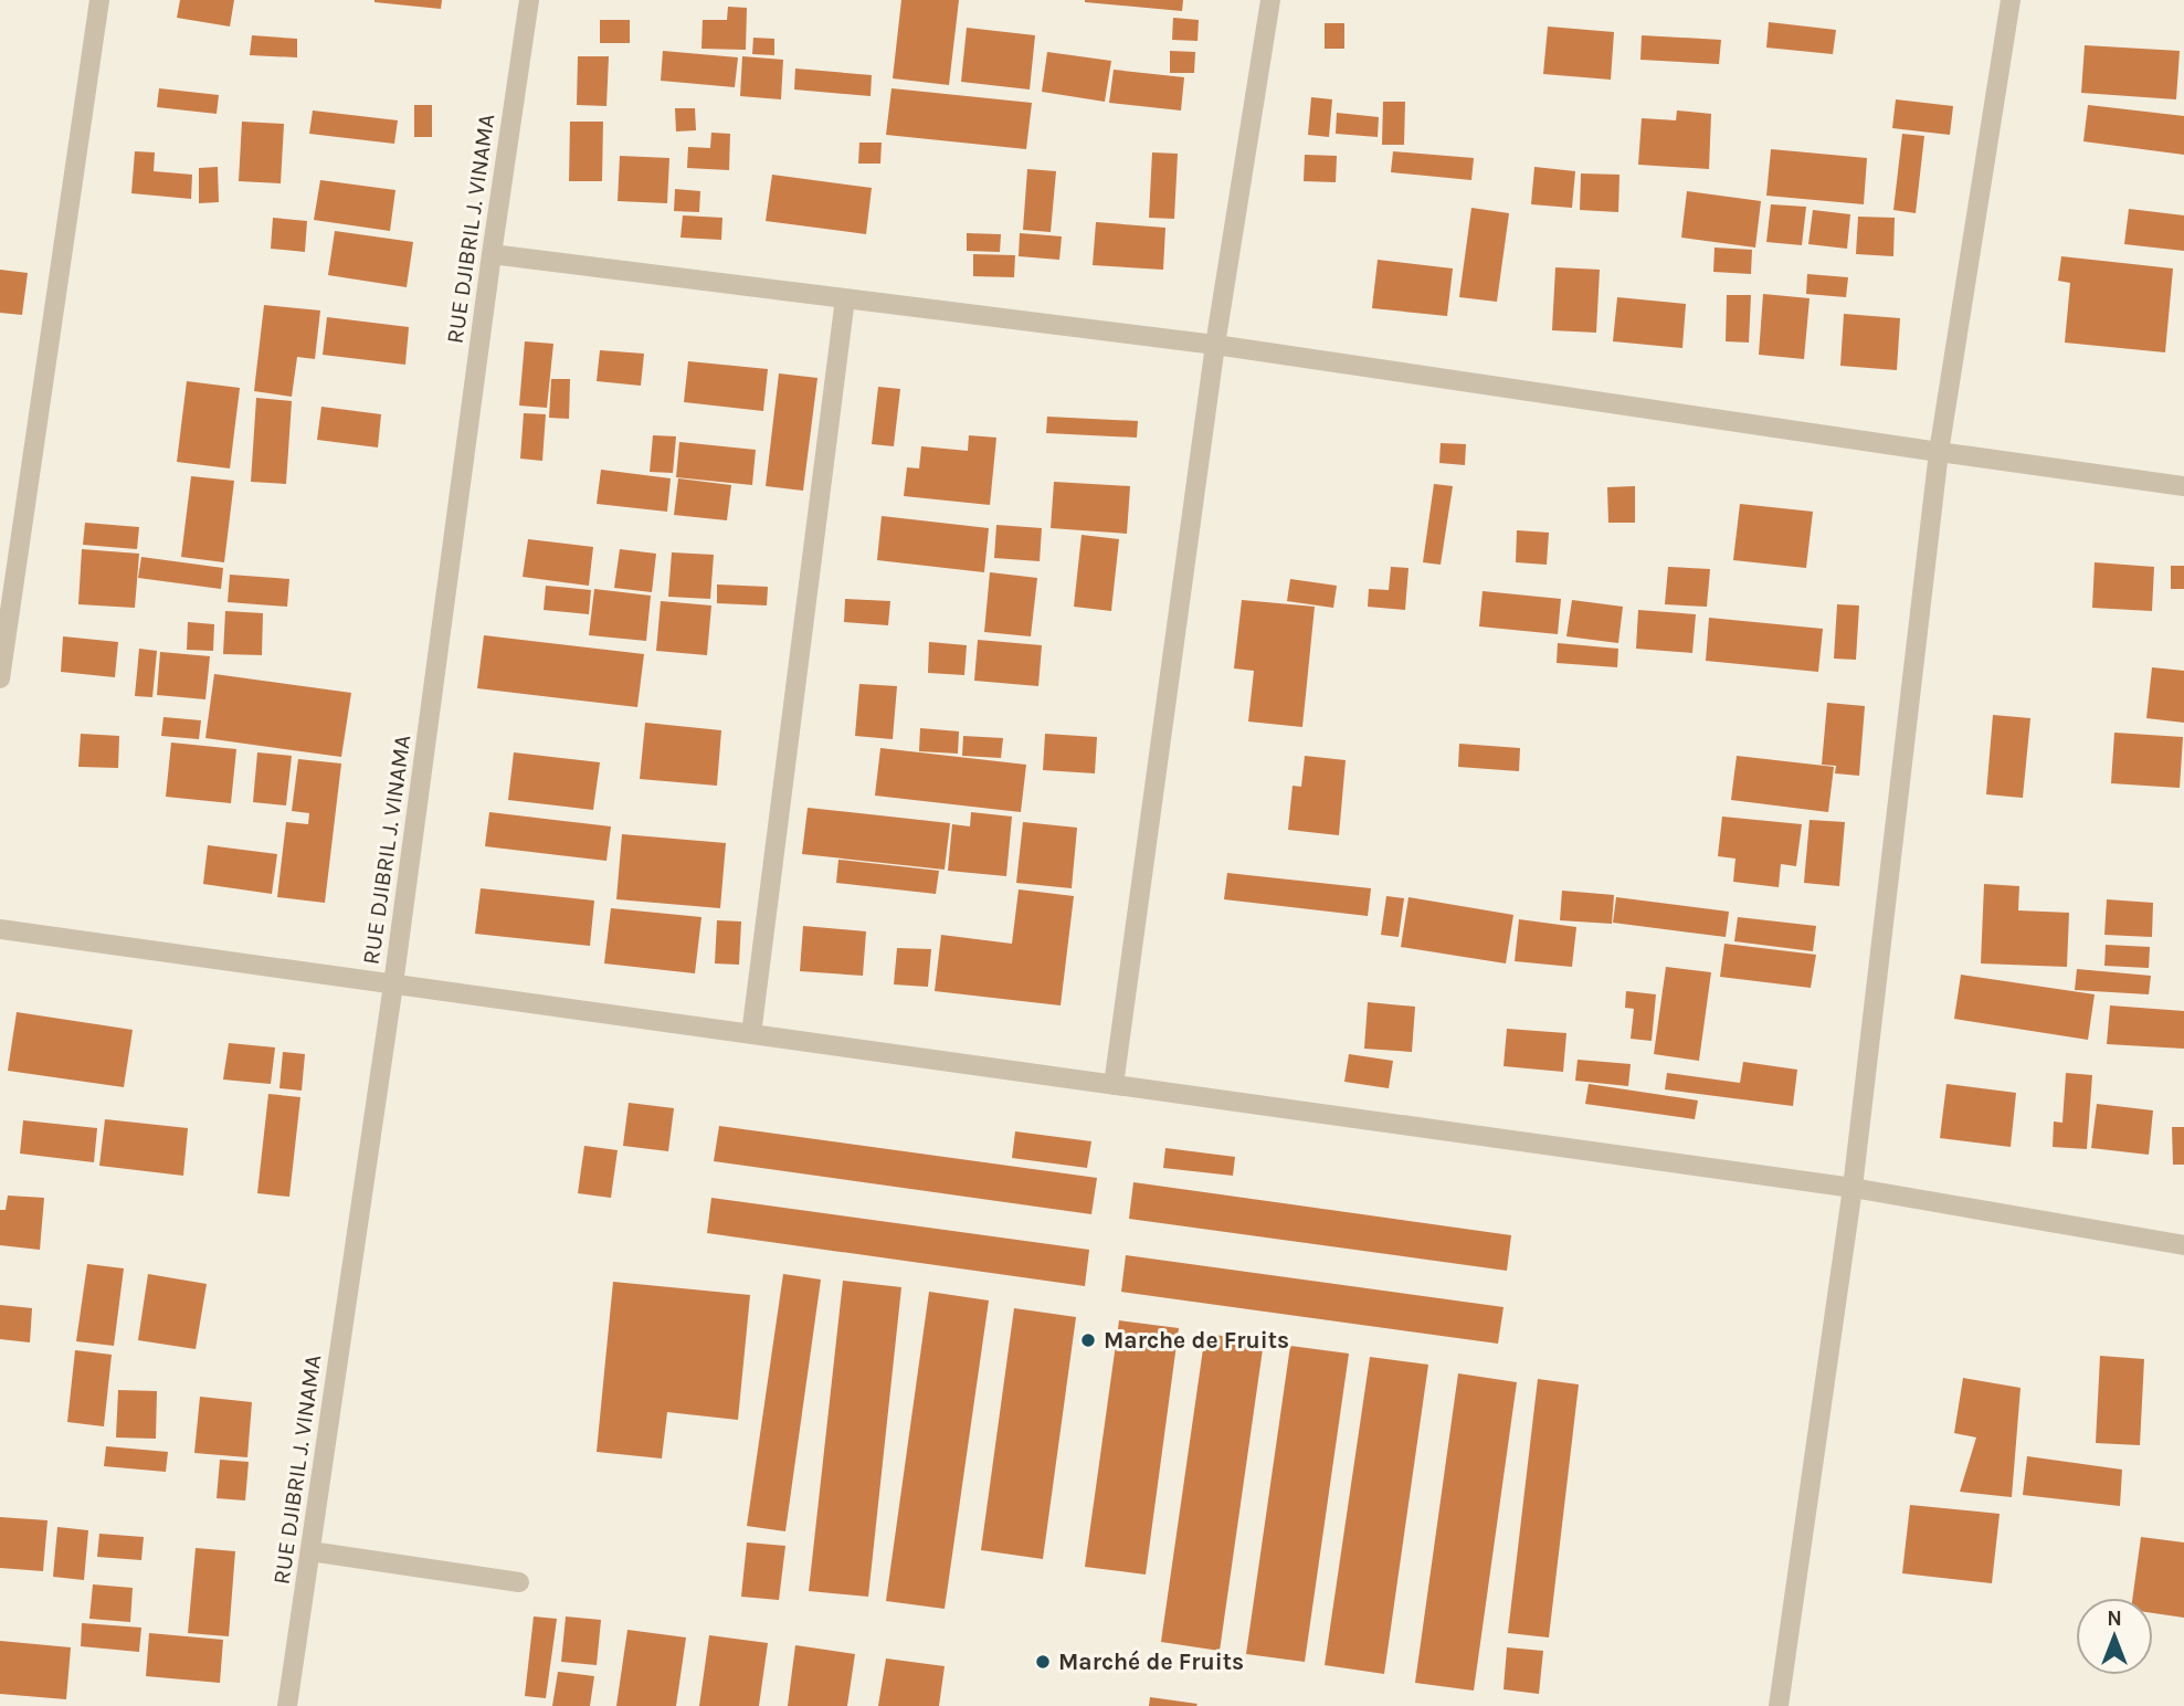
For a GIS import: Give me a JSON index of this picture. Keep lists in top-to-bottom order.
{
  "streets": {
    "street": ["RUE DJIBRIL J. VINAMA"]
  },
  "places": ["Marche de Fruits", "Marché de Fruits"],
  "north": "top"
}
